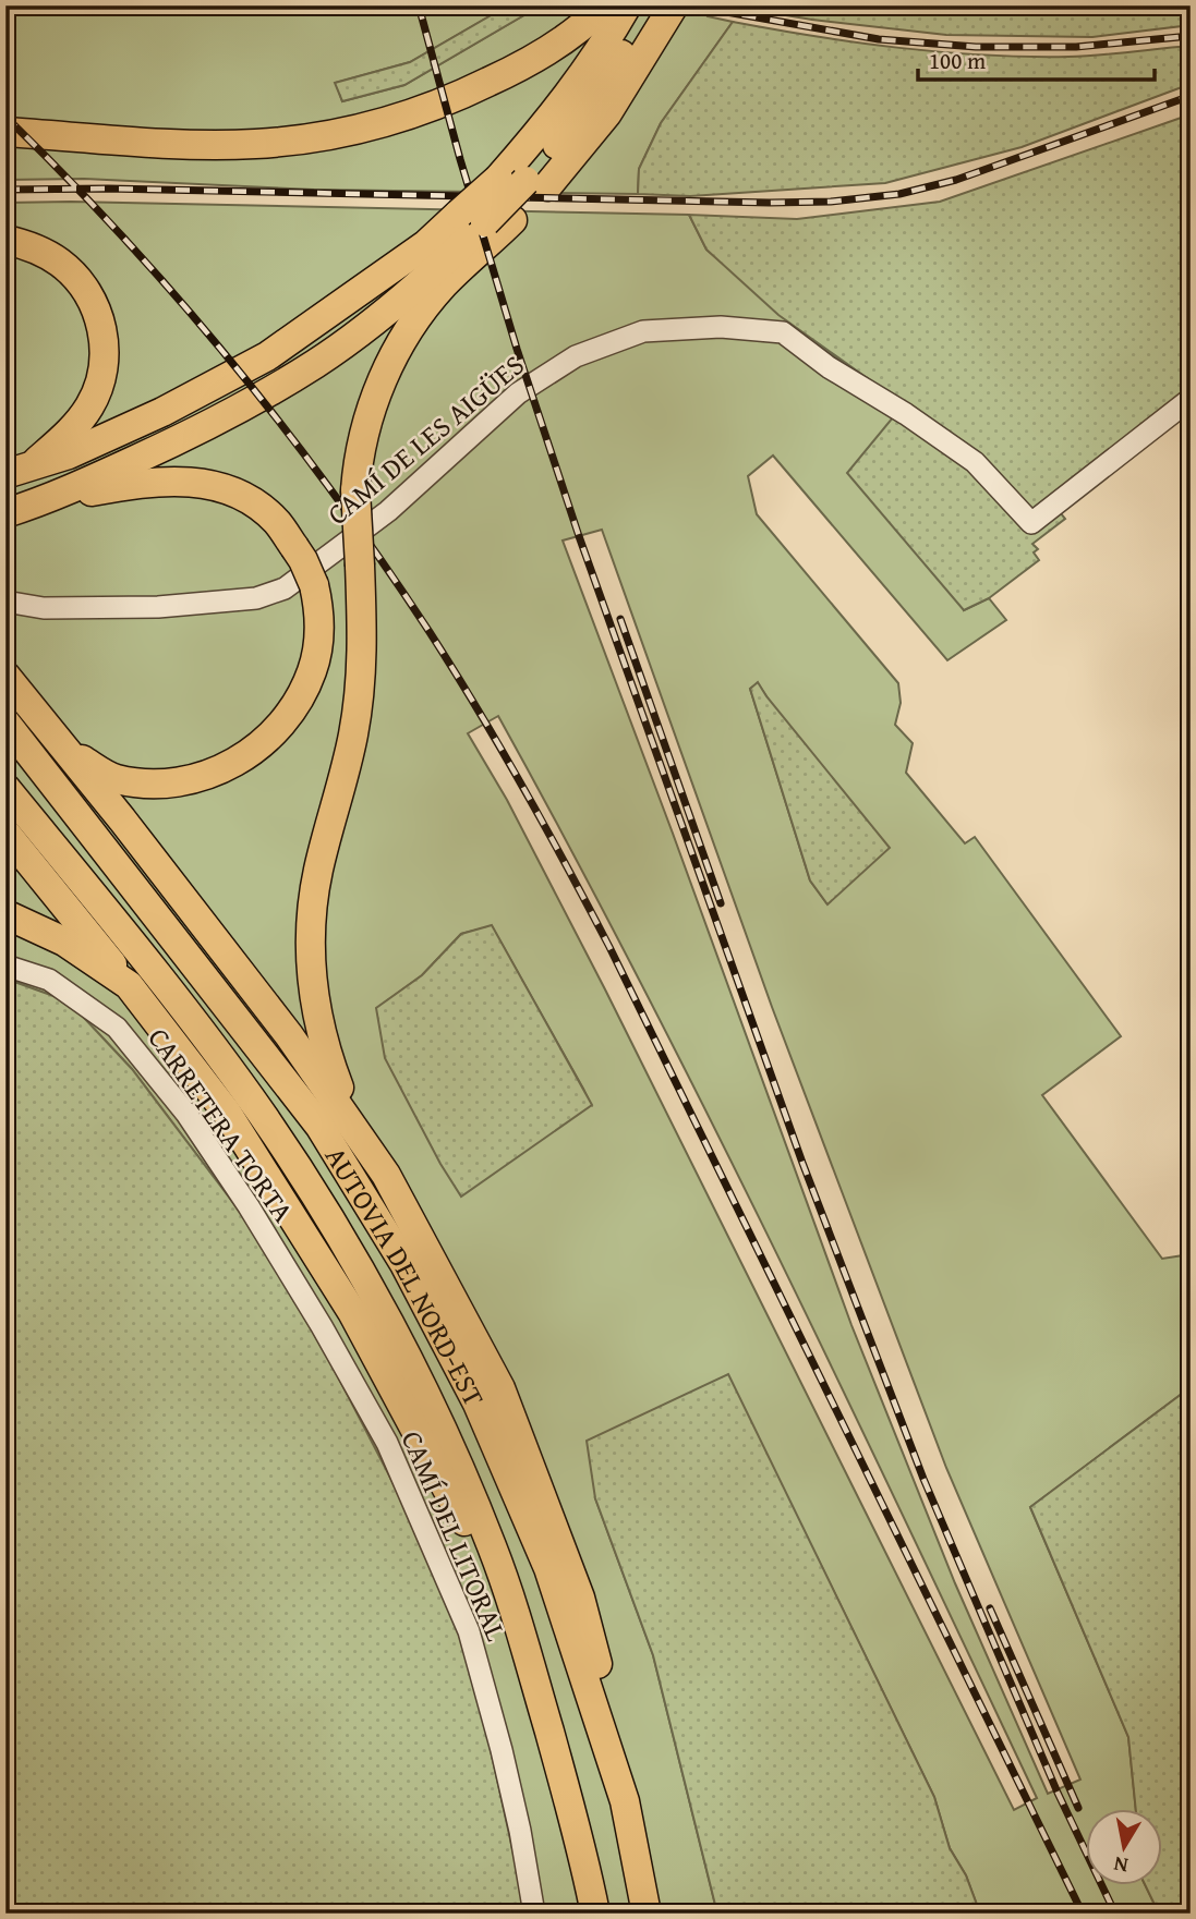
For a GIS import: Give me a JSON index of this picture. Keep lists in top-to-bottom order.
{
  "streets": {
    "highway": ["AUTOVIA DEL NORD-EST"],
    "street": ["CAMÍ DE LES AIGÜES", "CARRETERA TORTA", "CAMÍ DEL LITORAL"]
  },
  "crossings": [
    ["CARRETERA TORTA", "CAMÍ DEL LITORAL"]
  ],
  "scale_bar": "100 m",
  "north": "bottom"
}
